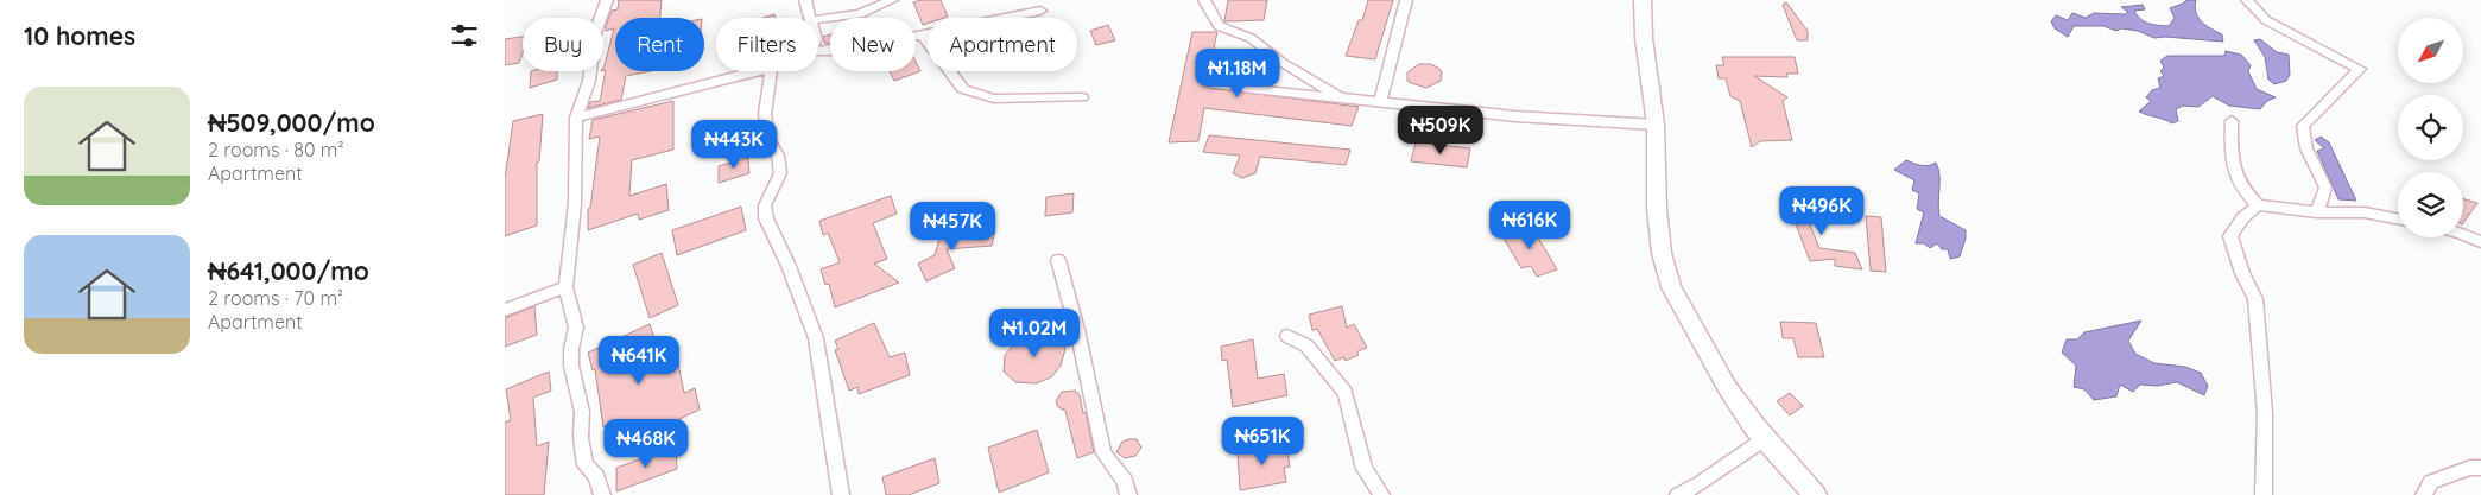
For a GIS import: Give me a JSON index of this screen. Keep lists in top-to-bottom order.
{
  "north": "bottom left",
  "page": {
    "heading": "10 homes",
    "chip": [
      "Buy",
      "Rent",
      "Filters",
      "New",
      "Apartment"
    ],
    "price": [
      "₦1.18M",
      "₦509K",
      "₦443K",
      "₦496K",
      "₦616K",
      "₦457K",
      "₦1.02M",
      "₦641K",
      "₦651K",
      "₦468K"
    ],
    "list": [
      {
        "name": "₦509,000/mo",
        "note": "2 rooms · 80 m² · Apartment"
      },
      {
        "name": "₦641,000/mo",
        "note": "2 rooms · 70 m² · Apartment"
      }
    ]
  }
}
